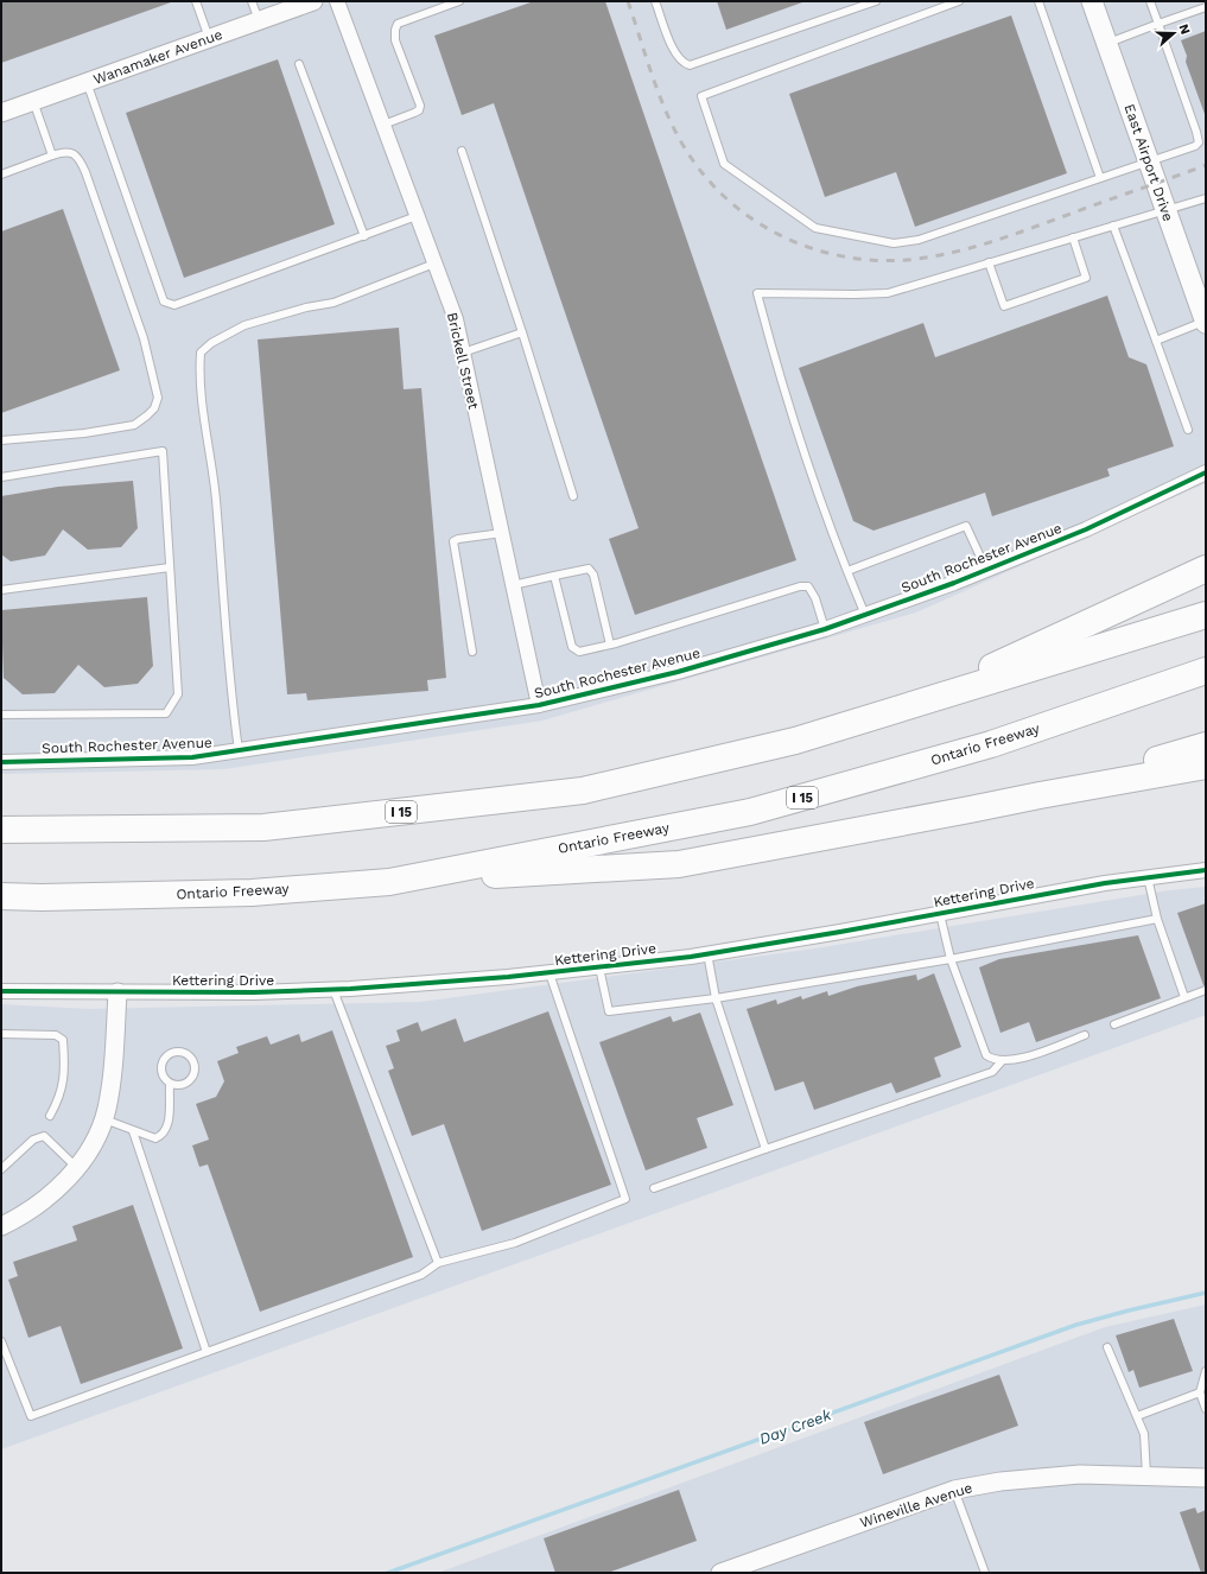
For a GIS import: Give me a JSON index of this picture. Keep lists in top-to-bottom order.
{
  "streets": {
    "highway": ["Ontario Freeway", "I 15"],
    "main road": ["East Airport Drive"],
    "street": [
      "Wanamaker Avenue",
      "Brickell Street",
      "South Rochester Avenue",
      "Kettering Drive",
      "Wineville Avenue"
    ]
  },
  "crossings": [
    ["Brickell Street", "South Rochester Avenue"]
  ],
  "water": ["Day Creek"],
  "north": "right"
}
